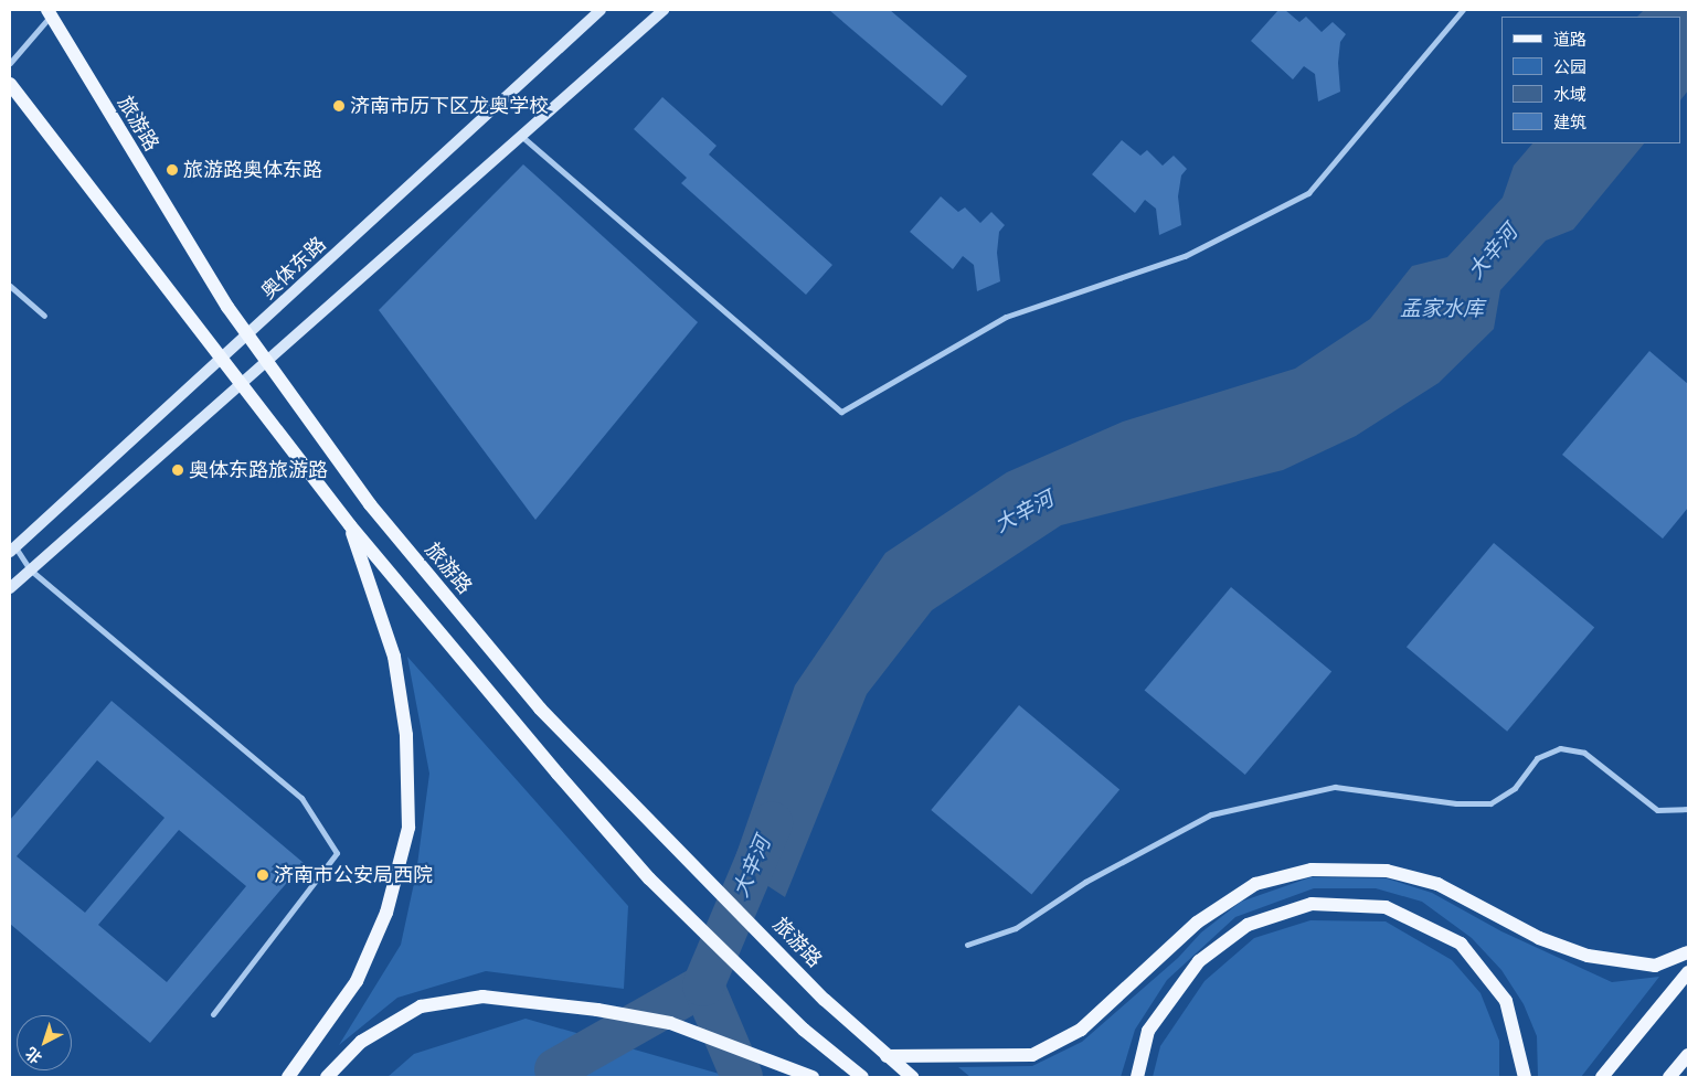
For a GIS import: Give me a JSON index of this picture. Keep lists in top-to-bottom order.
{
  "streets": {
    "main road": ["旅游路", "奥体东路"]
  },
  "water": ["大辛河", "孟家水库"],
  "places": [
    "济南市历下区龙奥学校",
    "旅游路奥体东路",
    "奥体东路旅游路",
    "济南市公安局西院"
  ],
  "legend": [
    "道路",
    "公园",
    "水域",
    "建筑"
  ],
  "north": "bottom left"
}
